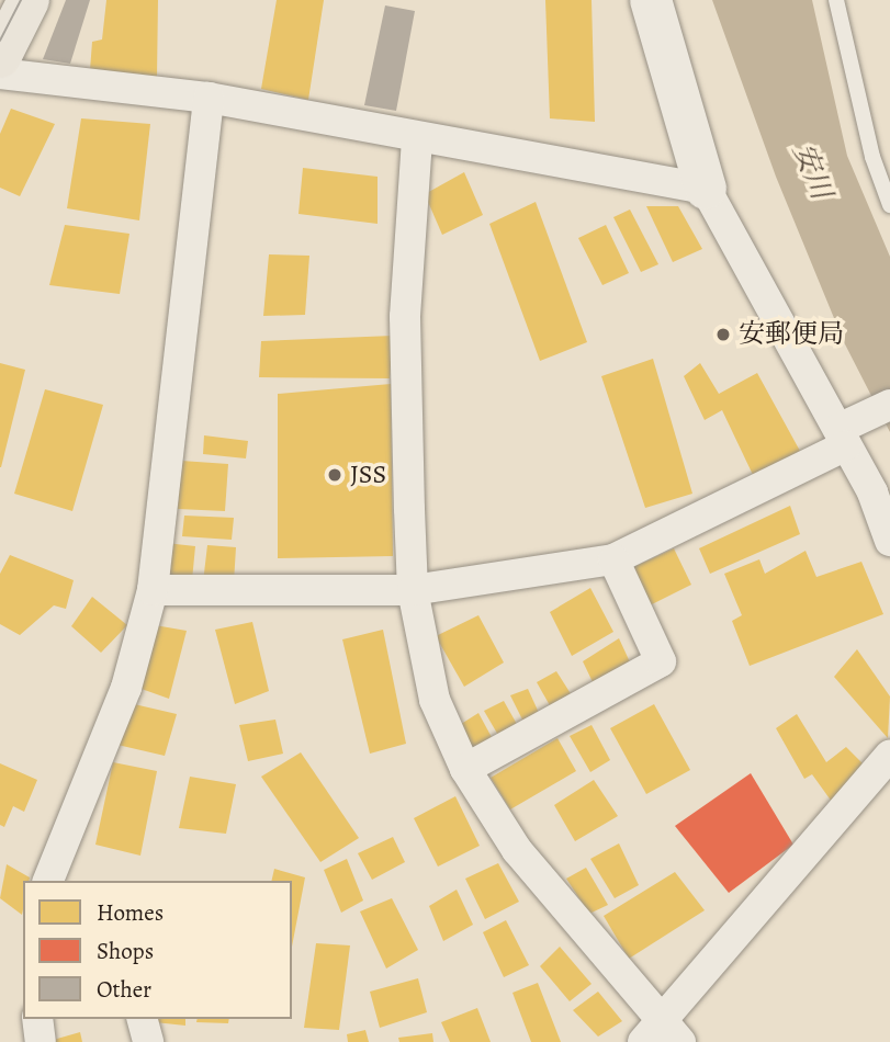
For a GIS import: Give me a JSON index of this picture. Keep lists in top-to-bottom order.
{
  "water": ["安川"],
  "places": ["安郵便局", "JSS"],
  "legend": ["Homes", "Shops", "Other"]
}
